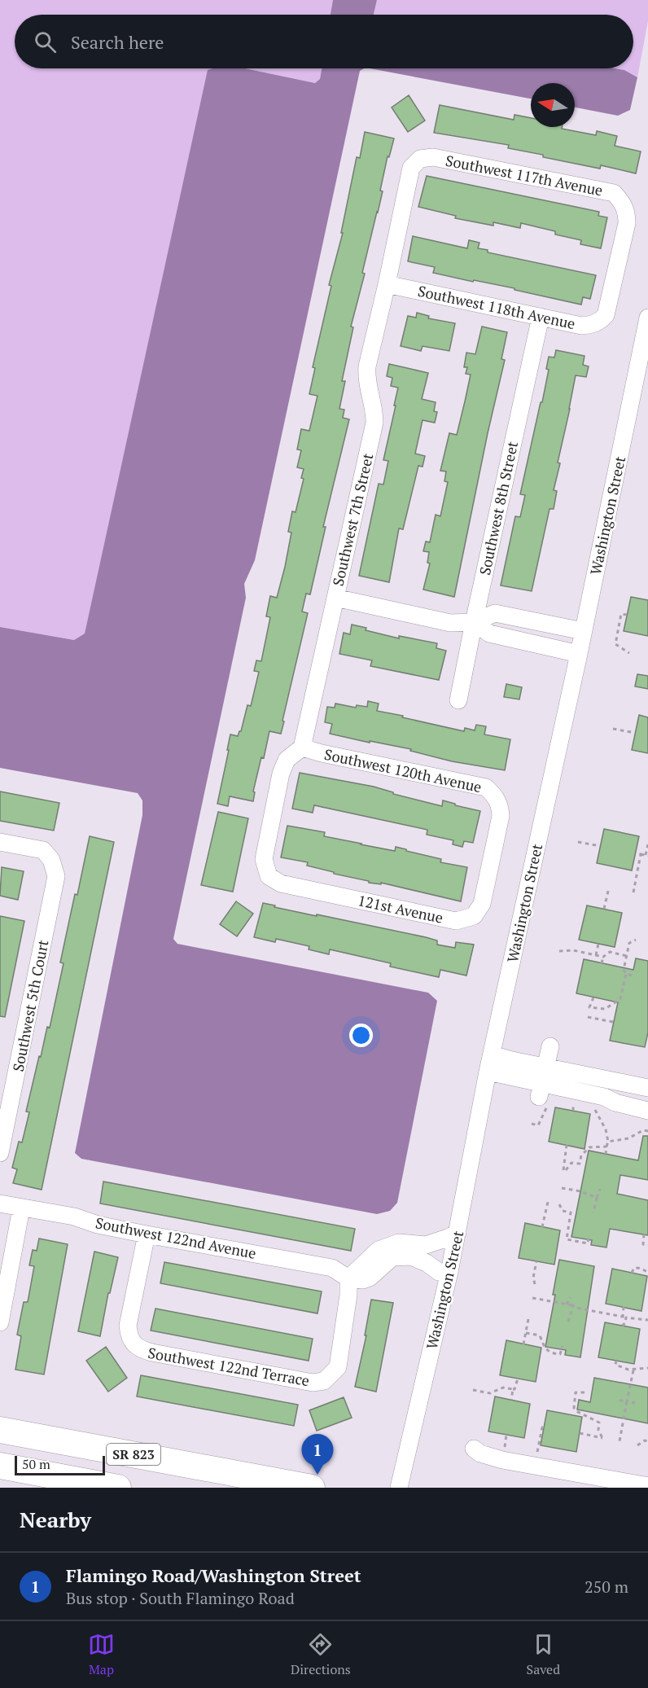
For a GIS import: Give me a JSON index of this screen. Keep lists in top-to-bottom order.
{
  "streets": {
    "highway": ["SR 823"],
    "street": [
      "Southwest 117th Avenue",
      "Southwest 118th Avenue",
      "Southwest 8th Street",
      "Washington Street",
      "Southwest 7th Street",
      "Southwest 120th Avenue",
      "121st Avenue",
      "Southwest 5th Court",
      "Southwest 122nd Avenue",
      "Southwest 122nd Terrace"
    ]
  },
  "crossings": [
    ["Southwest 117th Avenue", "Southwest 118th Avenue"],
    ["Southwest 117th Avenue", "Southwest 7th Street"],
    ["Southwest 118th Avenue", "Southwest 8th Street"],
    ["Southwest 118th Avenue", "Southwest 7th Street"],
    ["Southwest 7th Street", "Southwest 120th Avenue"],
    ["Southwest 7th Street", "121st Avenue"],
    ["Southwest 120th Avenue", "121st Avenue"],
    ["Southwest 122nd Avenue", "Southwest 122nd Terrace"]
  ],
  "scale_bar": "50 m",
  "north": "left",
  "page": {
    "search": "Search here",
    "pins": "1",
    "scale": "50 m",
    "heading": "Nearby",
    "list": [
      {
        "mark": "1",
        "name": "Flamingo Road/Washington Street",
        "note": "Bus stop · South Flamingo Road",
        "value": "250 m"
      }
    ],
    "nav": ["Map", "Directions", "Saved"]
  }
}
